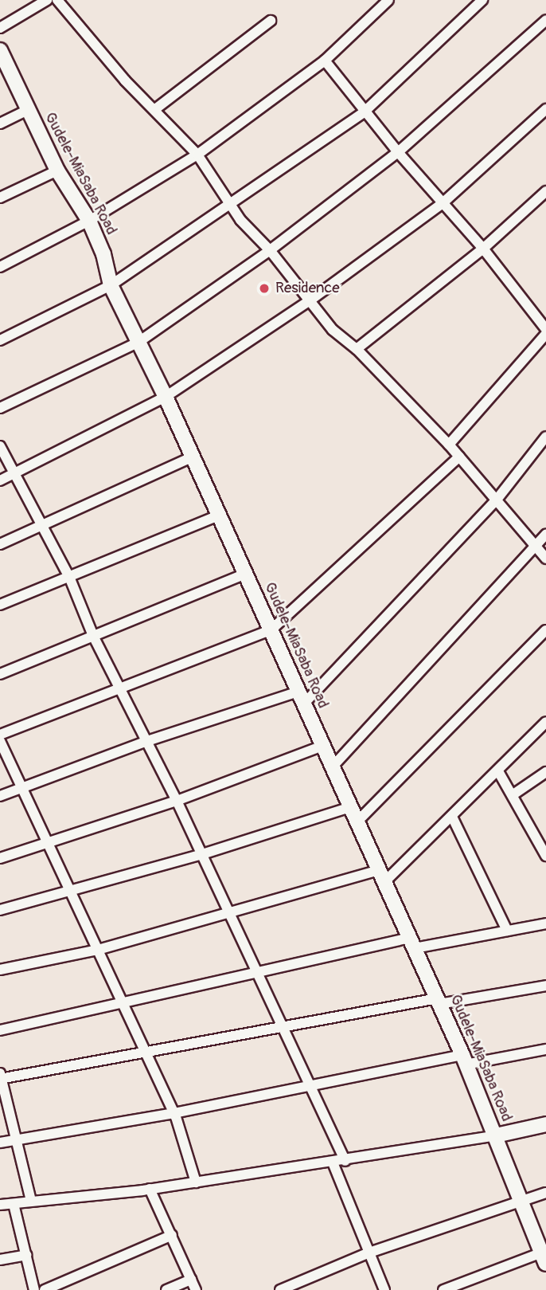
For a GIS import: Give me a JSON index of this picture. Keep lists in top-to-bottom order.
{
  "streets": {
    "street": ["Gudele-MiaSaba Road"]
  },
  "places": ["Residence"]
}
